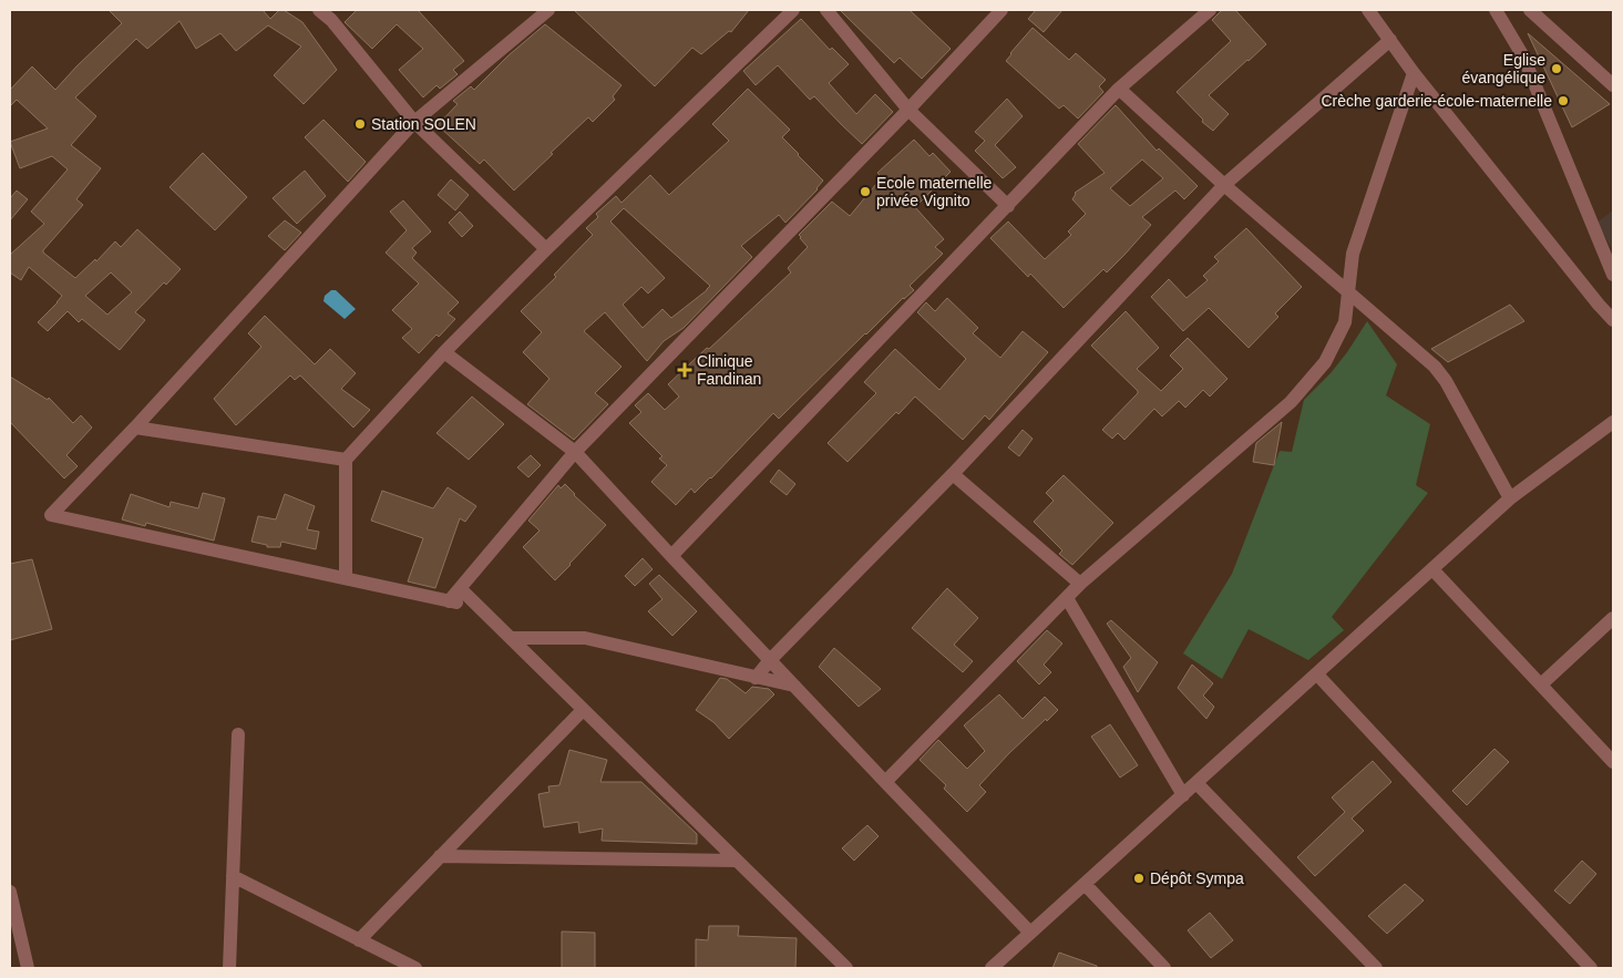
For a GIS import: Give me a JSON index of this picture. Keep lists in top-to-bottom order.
{
  "places": {
    "other": [
      "Eglise évangélique",
      "Crèche garderie-école-maternelle",
      "Station SOLEN",
      "Ecole maternelle privée Vignito",
      "Dépôt Sympa"
    ],
    "health": ["Clinique Fandinan"]
  }
}
